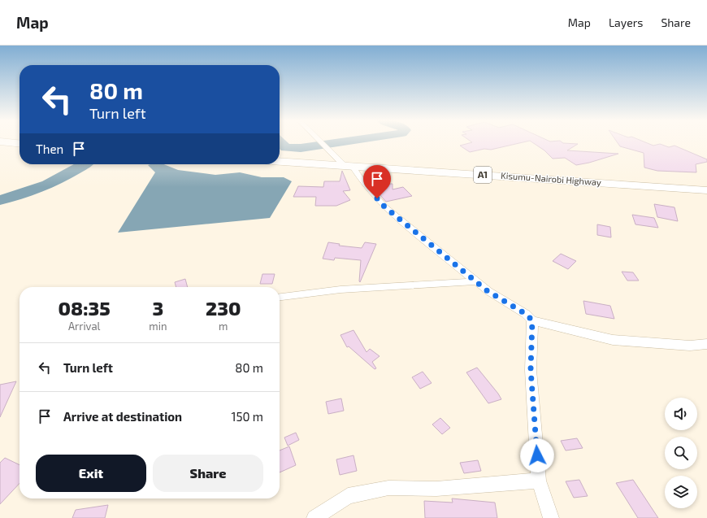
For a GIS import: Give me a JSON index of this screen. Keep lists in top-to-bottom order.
{
  "streets": {
    "highway": ["A1", "Kisumu-Nairobi Highway"]
  },
  "page": {
    "header": "Map",
    "nav": ["Map", "Layers", "Share"],
    "turn": ["80 m", "Turn left"],
    "then": "Then",
    "eta": [
      "08:35",
      "Arrival",
      "3",
      "min",
      "230",
      "m"
    ],
    "list": [
      {
        "name": "Turn left",
        "value": "80 m"
      },
      {
        "name": "Arrive at destination",
        "value": "150 m"
      }
    ],
    "buttons": ["Exit", "Share"]
  }
}
